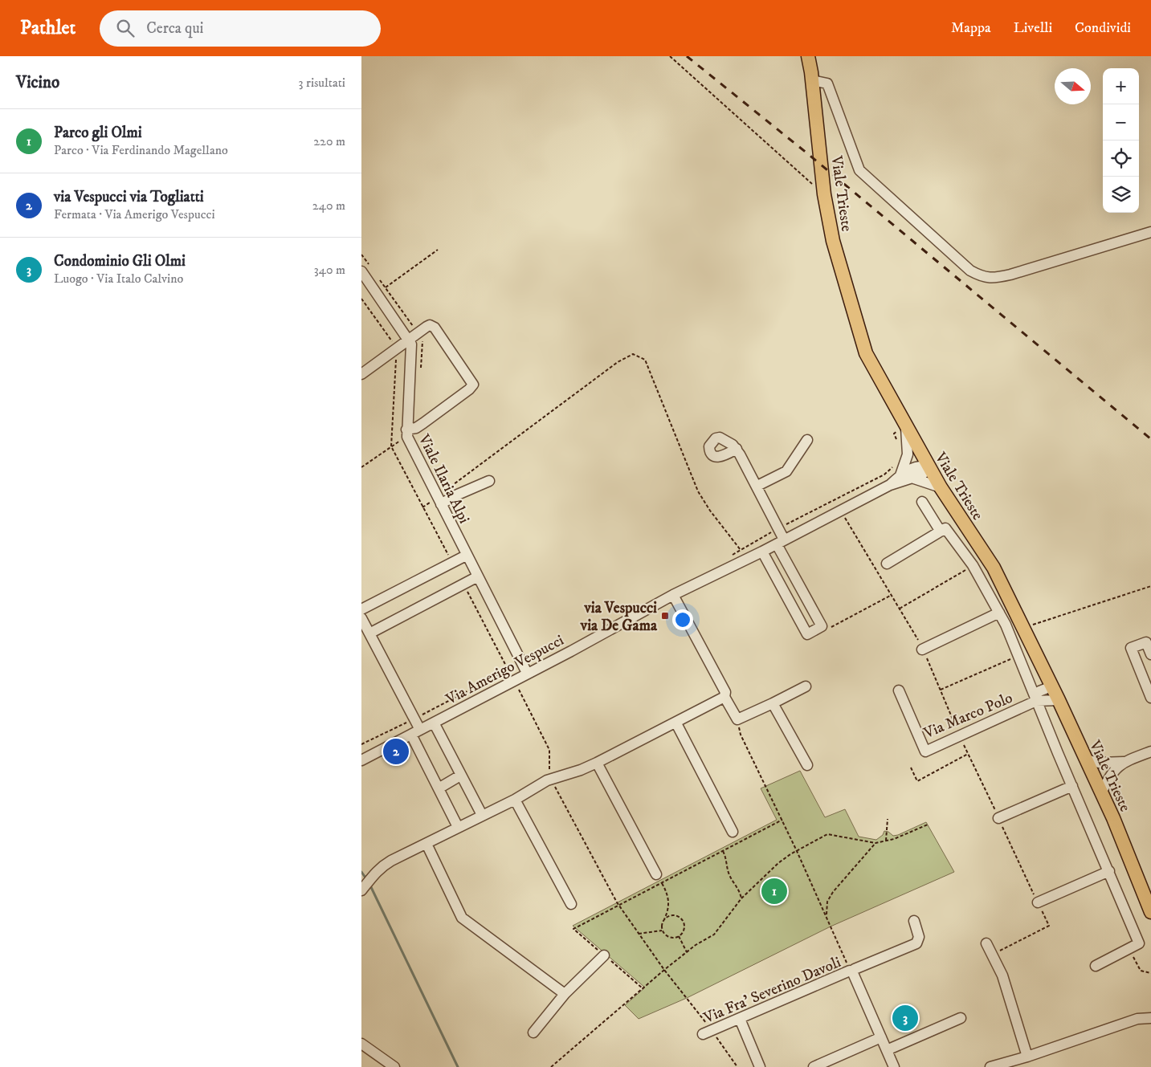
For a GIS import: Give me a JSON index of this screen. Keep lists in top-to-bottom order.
{
  "streets": {
    "main road": ["Viale Trieste"],
    "street": [
      "Viale Ilaria Alpi",
      "Via Amerigo Vespucci",
      "Via Marco Polo",
      "Via Fra' Severino Davoli"
    ]
  },
  "crossings": [
    ["Viale Trieste", "Via Amerigo Vespucci"],
    ["Viale Trieste", "Via Marco Polo"],
    ["Viale Ilaria Alpi", "Via Amerigo Vespucci"]
  ],
  "places": {
    "transit": ["via Vespucci via De Gama"]
  },
  "north": "right",
  "page": {
    "header": "Pathlet",
    "search": "Cerca qui",
    "nav": ["Mappa", "Livelli", "Condividi"],
    "heading": ["Vicino", "3 risultati"],
    "map_buttons": ["+", "−"],
    "list": [
      {
        "mark": "1",
        "name": "Parco gli Olmi",
        "note": "Parco · Via Ferdinando Magellano",
        "value": "220 m"
      },
      {
        "mark": "2",
        "name": "via Vespucci via Togliatti",
        "note": "Fermata · Via Amerigo Vespucci",
        "value": "240 m"
      },
      {
        "mark": "3",
        "name": "Condominio Gli Olmi",
        "note": "Luogo · Via Italo Calvino",
        "value": "340 m"
      }
    ],
    "pins": ["2", "1", "3"]
  }
}
